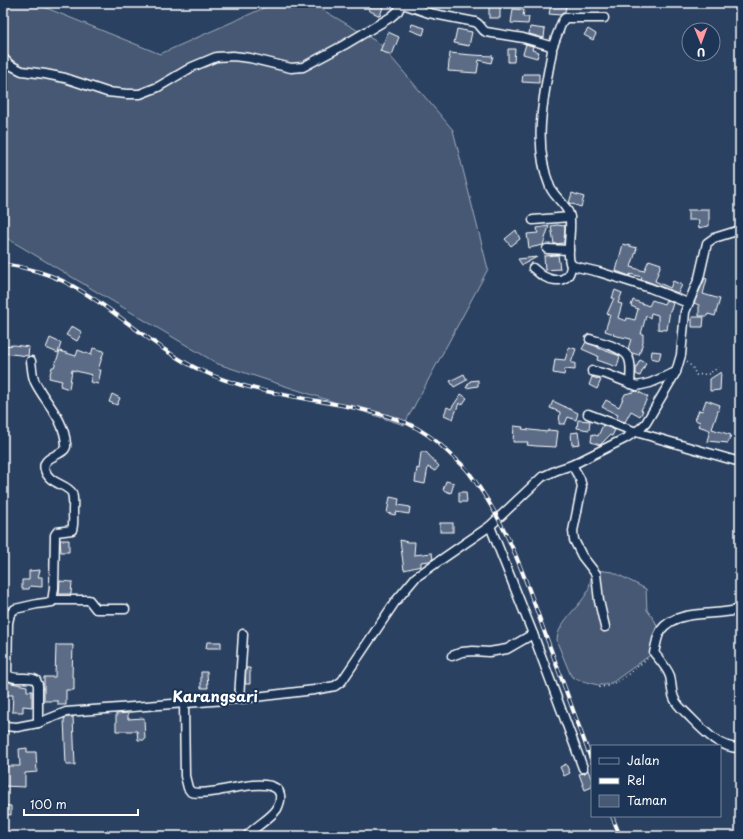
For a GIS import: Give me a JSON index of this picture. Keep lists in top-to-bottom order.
{
  "districts": ["Karangsari"],
  "legend": ["Jalan", "Rel", "Taman"],
  "scale_bar": "100 m",
  "north": "bottom"
}
